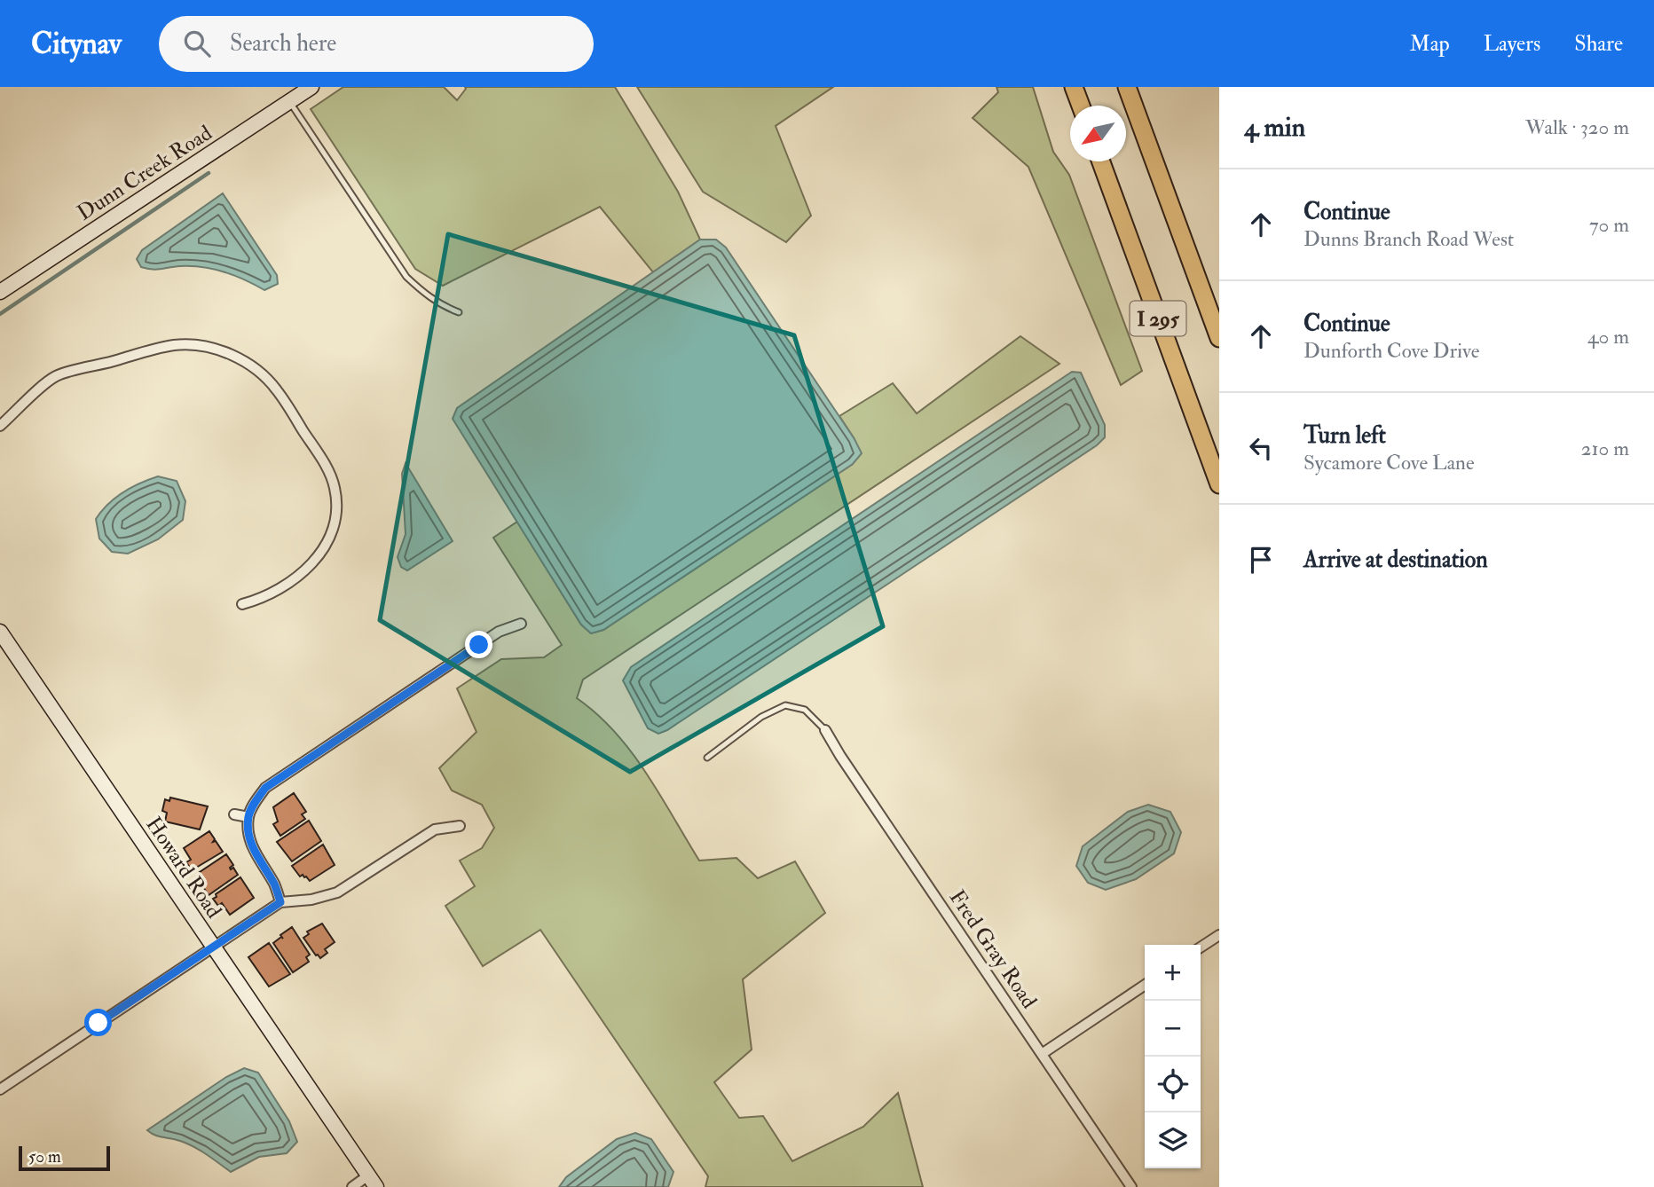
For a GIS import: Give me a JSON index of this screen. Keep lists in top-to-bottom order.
{
  "streets": {
    "highway": ["I 295"],
    "street": ["Dunn Creek Road", "Howard Road", "Fred Gray Road"]
  },
  "scale_bar": "50 m",
  "north": "bottom left",
  "page": {
    "header": "Citynav",
    "search": "Search here",
    "nav": ["Map", "Layers", "Share"],
    "heading": ["4 min", "Walk · 320 m"],
    "list": [
      ["Continue", "Dunns Branch Road West", "70 m"],
      ["Continue", "Dunforth Cove Drive", "40 m"],
      ["Turn left", "Sycamore Cove Lane", "210 m"],
      "Arrive at destination"
    ],
    "map_buttons": ["+", "−"],
    "scale": "50 m"
  }
}
